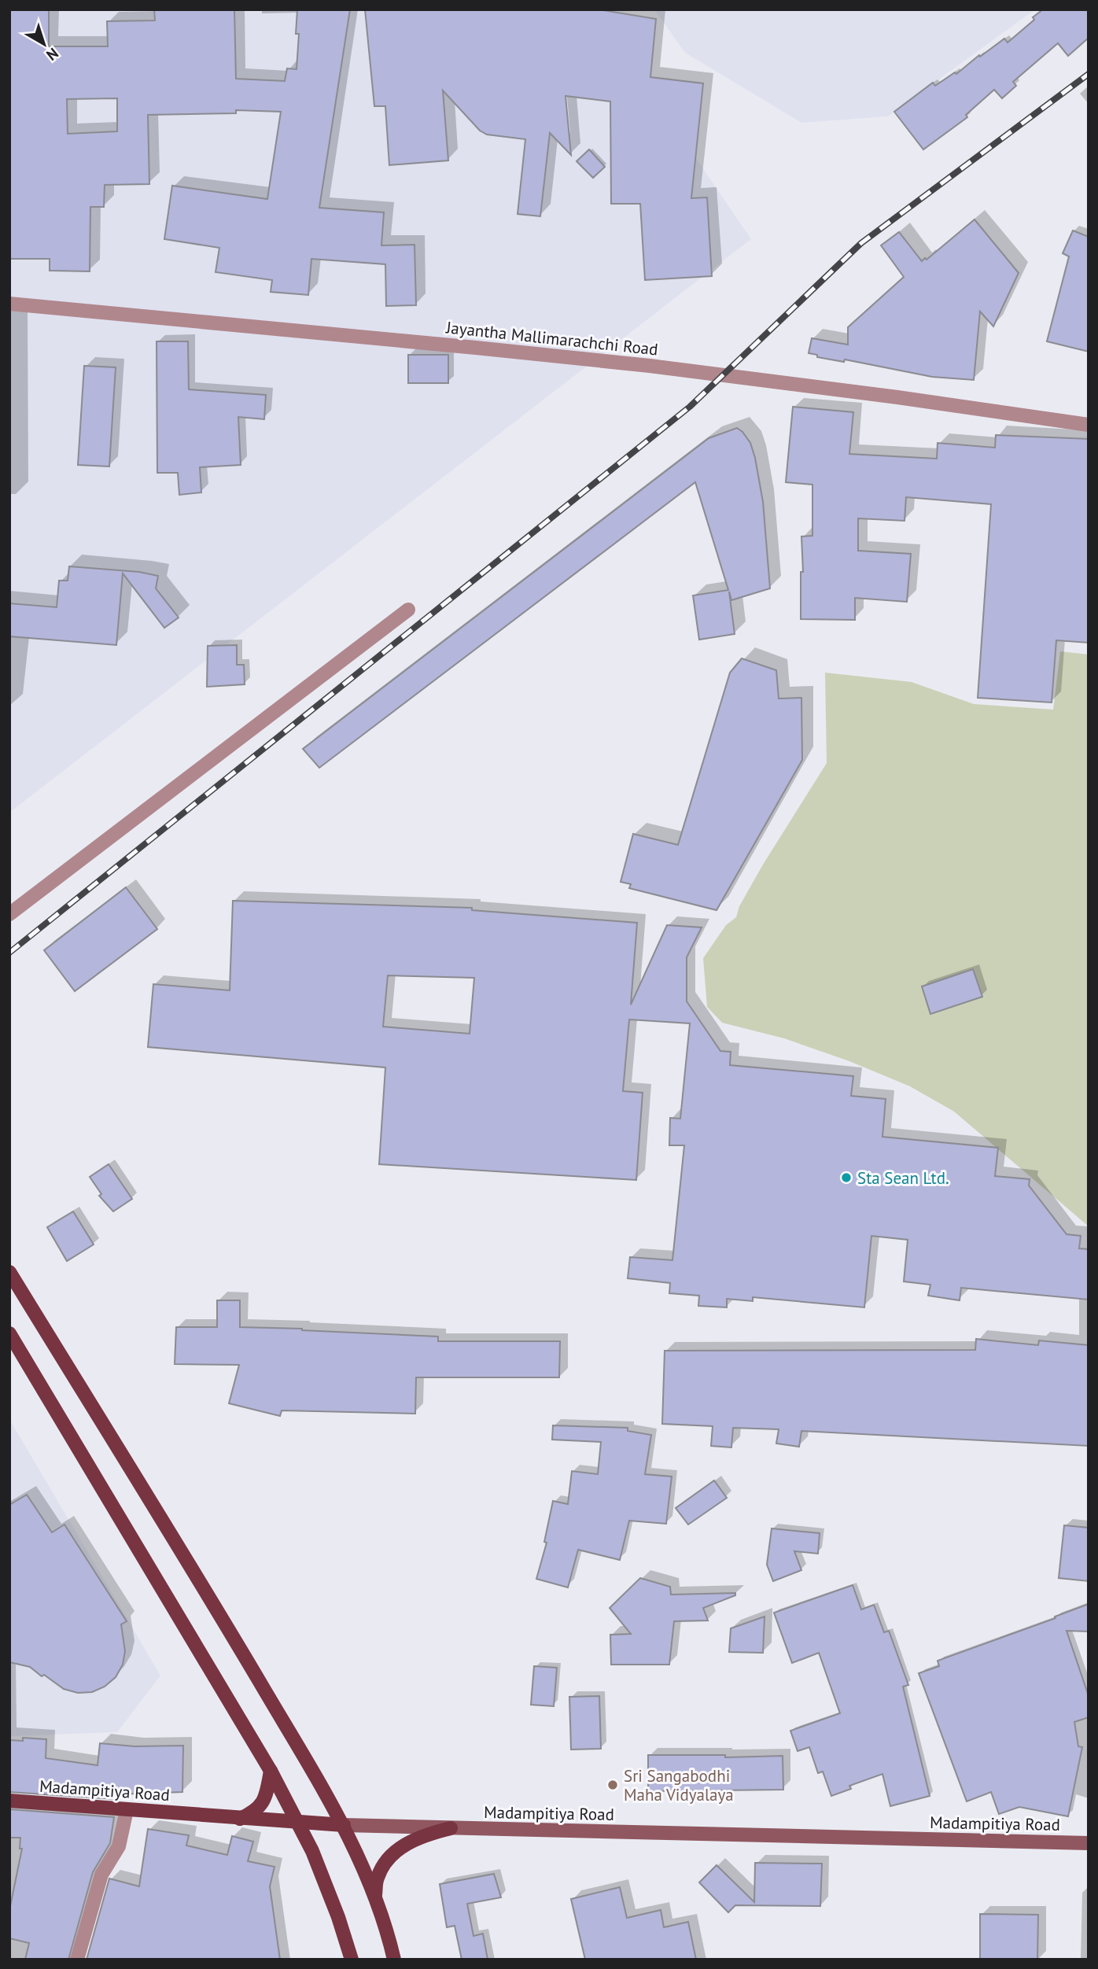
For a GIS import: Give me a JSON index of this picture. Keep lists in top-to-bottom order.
{
  "streets": {
    "main road": ["Madampitiya Road"],
    "street": ["Jayantha Mallimarachchi Road"]
  },
  "places": ["Sta Sean Ltd.", "Sri Sangabodhi Maha Vidyalaya"],
  "north": "bottom right"
}
